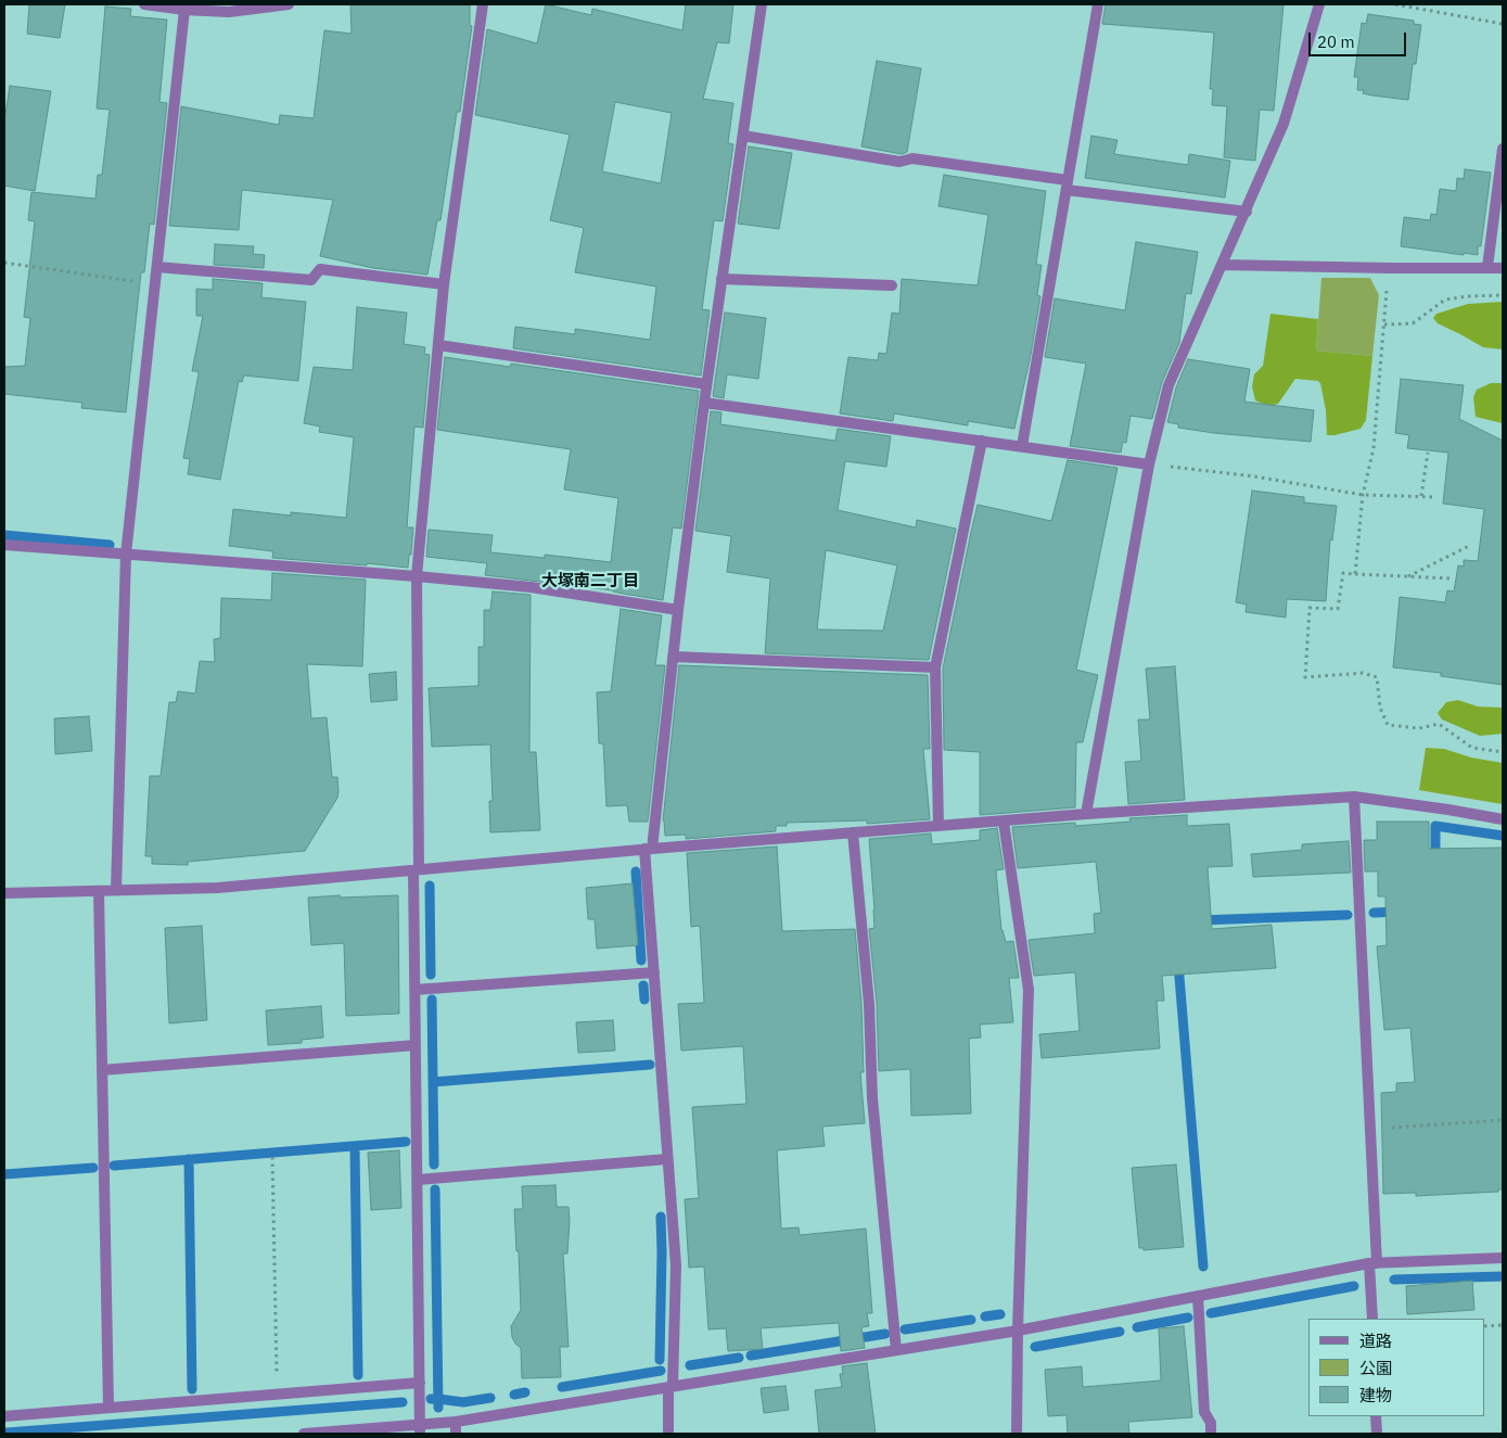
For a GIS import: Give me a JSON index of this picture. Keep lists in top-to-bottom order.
{
  "districts": ["大塚南二丁目"],
  "legend": ["道路", "公園", "建物"],
  "scale_bar": "20 m"
}
